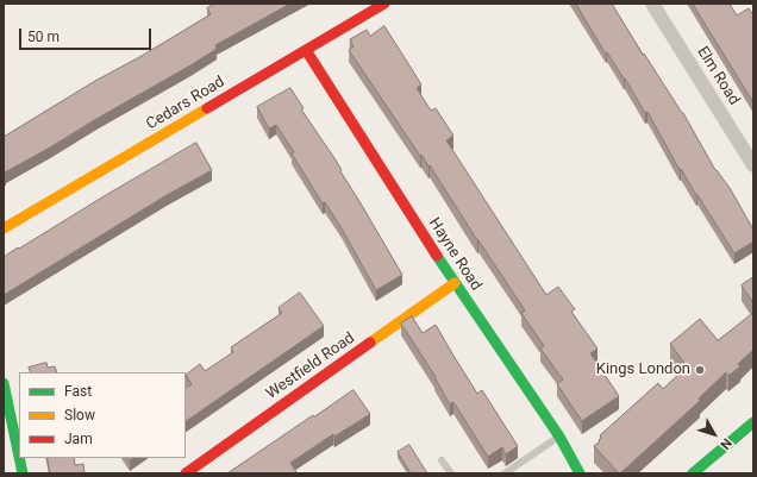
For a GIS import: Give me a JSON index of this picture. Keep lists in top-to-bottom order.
{
  "streets": {
    "street": [
      "Elm Road",
      "Cedars Road",
      "Hayne Road",
      "Westfield Road"
    ]
  },
  "crossings": [
    ["Cedars Road", "Hayne Road"],
    ["Hayne Road", "Westfield Road"]
  ],
  "places": ["Kings London"],
  "legend": ["Fast", "Slow", "Jam"],
  "scale_bar": "50 m",
  "north": "bottom right"
}
